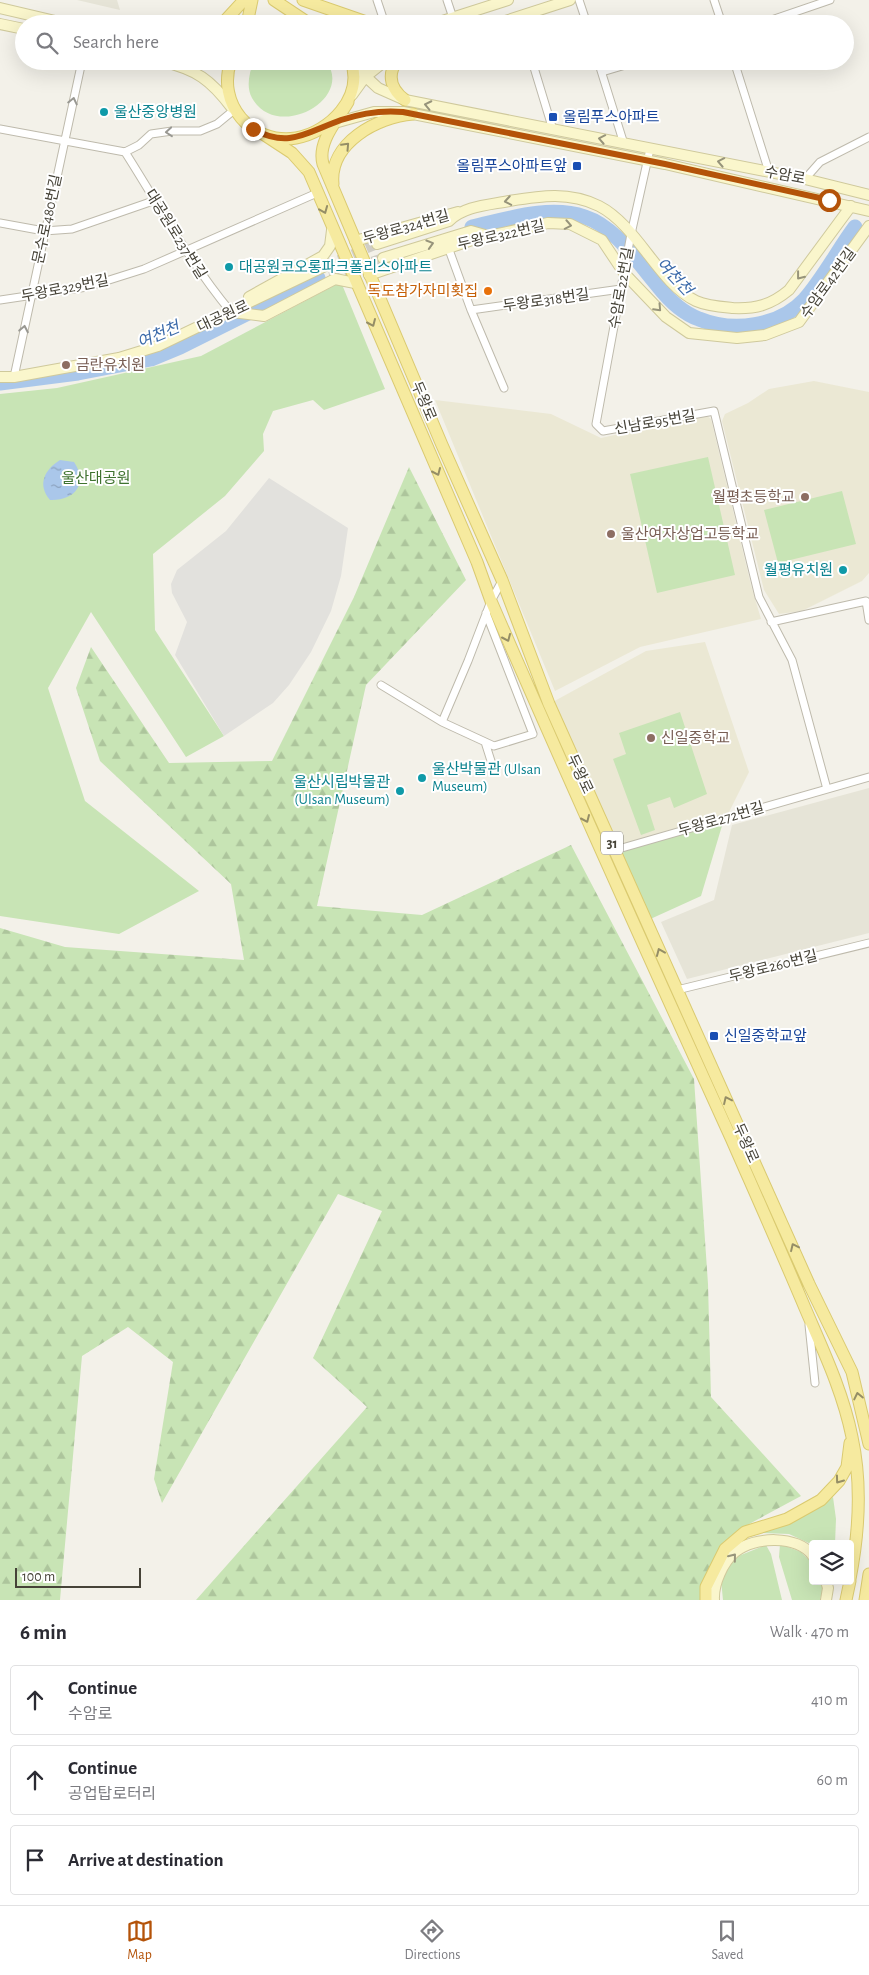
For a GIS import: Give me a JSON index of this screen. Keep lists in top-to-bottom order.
{
  "streets": {
    "main road": ["두왕로", "31"],
    "street": [
      "수암로",
      "문수로480번길",
      "두왕로324번길",
      "대공원로237번길",
      "두왕로322번길",
      "수암로42번길",
      "두왕로329번길",
      "수암로22번길",
      "두왕로318번길",
      "대공원로",
      "신남로95번길",
      "두왕로272번길",
      "두왕로260번길"
    ]
  },
  "crossings": [
    ["수암로", "두왕로324번길"],
    ["수암로", "수암로22번길"],
    ["수암로", "두왕로"],
    ["문수로480번길", "두왕로329번길"],
    ["문수로480번길", "대공원로"],
    ["두왕로324번길", "수암로22번길"],
    ["두왕로324번길", "두왕로"],
    ["대공원로237번길", "두왕로329번길"],
    ["대공원로237번길", "대공원로"],
    ["두왕로322번길", "수암로42번길"],
    ["두왕로322번길", "수암로22번길"],
    ["두왕로322번길", "두왕로318번길"],
    ["두왕로322번길", "두왕로"],
    ["수암로42번길", "수암로22번길"],
    ["수암로22번길", "두왕로318번길"],
    ["수암로22번길", "신남로95번길"],
    ["두왕로", "두왕로272번길"],
    ["두왕로", "두왕로260번길"]
  ],
  "one_way": ["문수로480번길", "두왕로324번길"],
  "water": ["여천천"],
  "parks": ["울산대공원"],
  "places": {
    "other": [
      "울산중앙병원",
      "대공원코오롱파크폴리스아파트",
      "독도참가자미횟집",
      "금란유치원",
      "월평초등학교",
      "울산여자상업고등학교",
      "월평유치원",
      "신일중학교",
      "울산박물관 (Ulsan Museum)",
      "울산시립박물관 (Ulsan Museum)"
    ],
    "transit": ["올림푸스아파트", "올림푸스아파트앞", "신일중학교앞"]
  },
  "scale_bar": "100 m",
  "page": {
    "search": "Search here",
    "scale": "100 m",
    "heading": ["6 min", "Walk · 470 m"],
    "list": [
      ["Continue", "수암로", "410 m"],
      ["Continue", "공업탑로터리", "60 m"],
      "Arrive at destination"
    ],
    "nav": ["Map", "Directions", "Saved"]
  }
}
